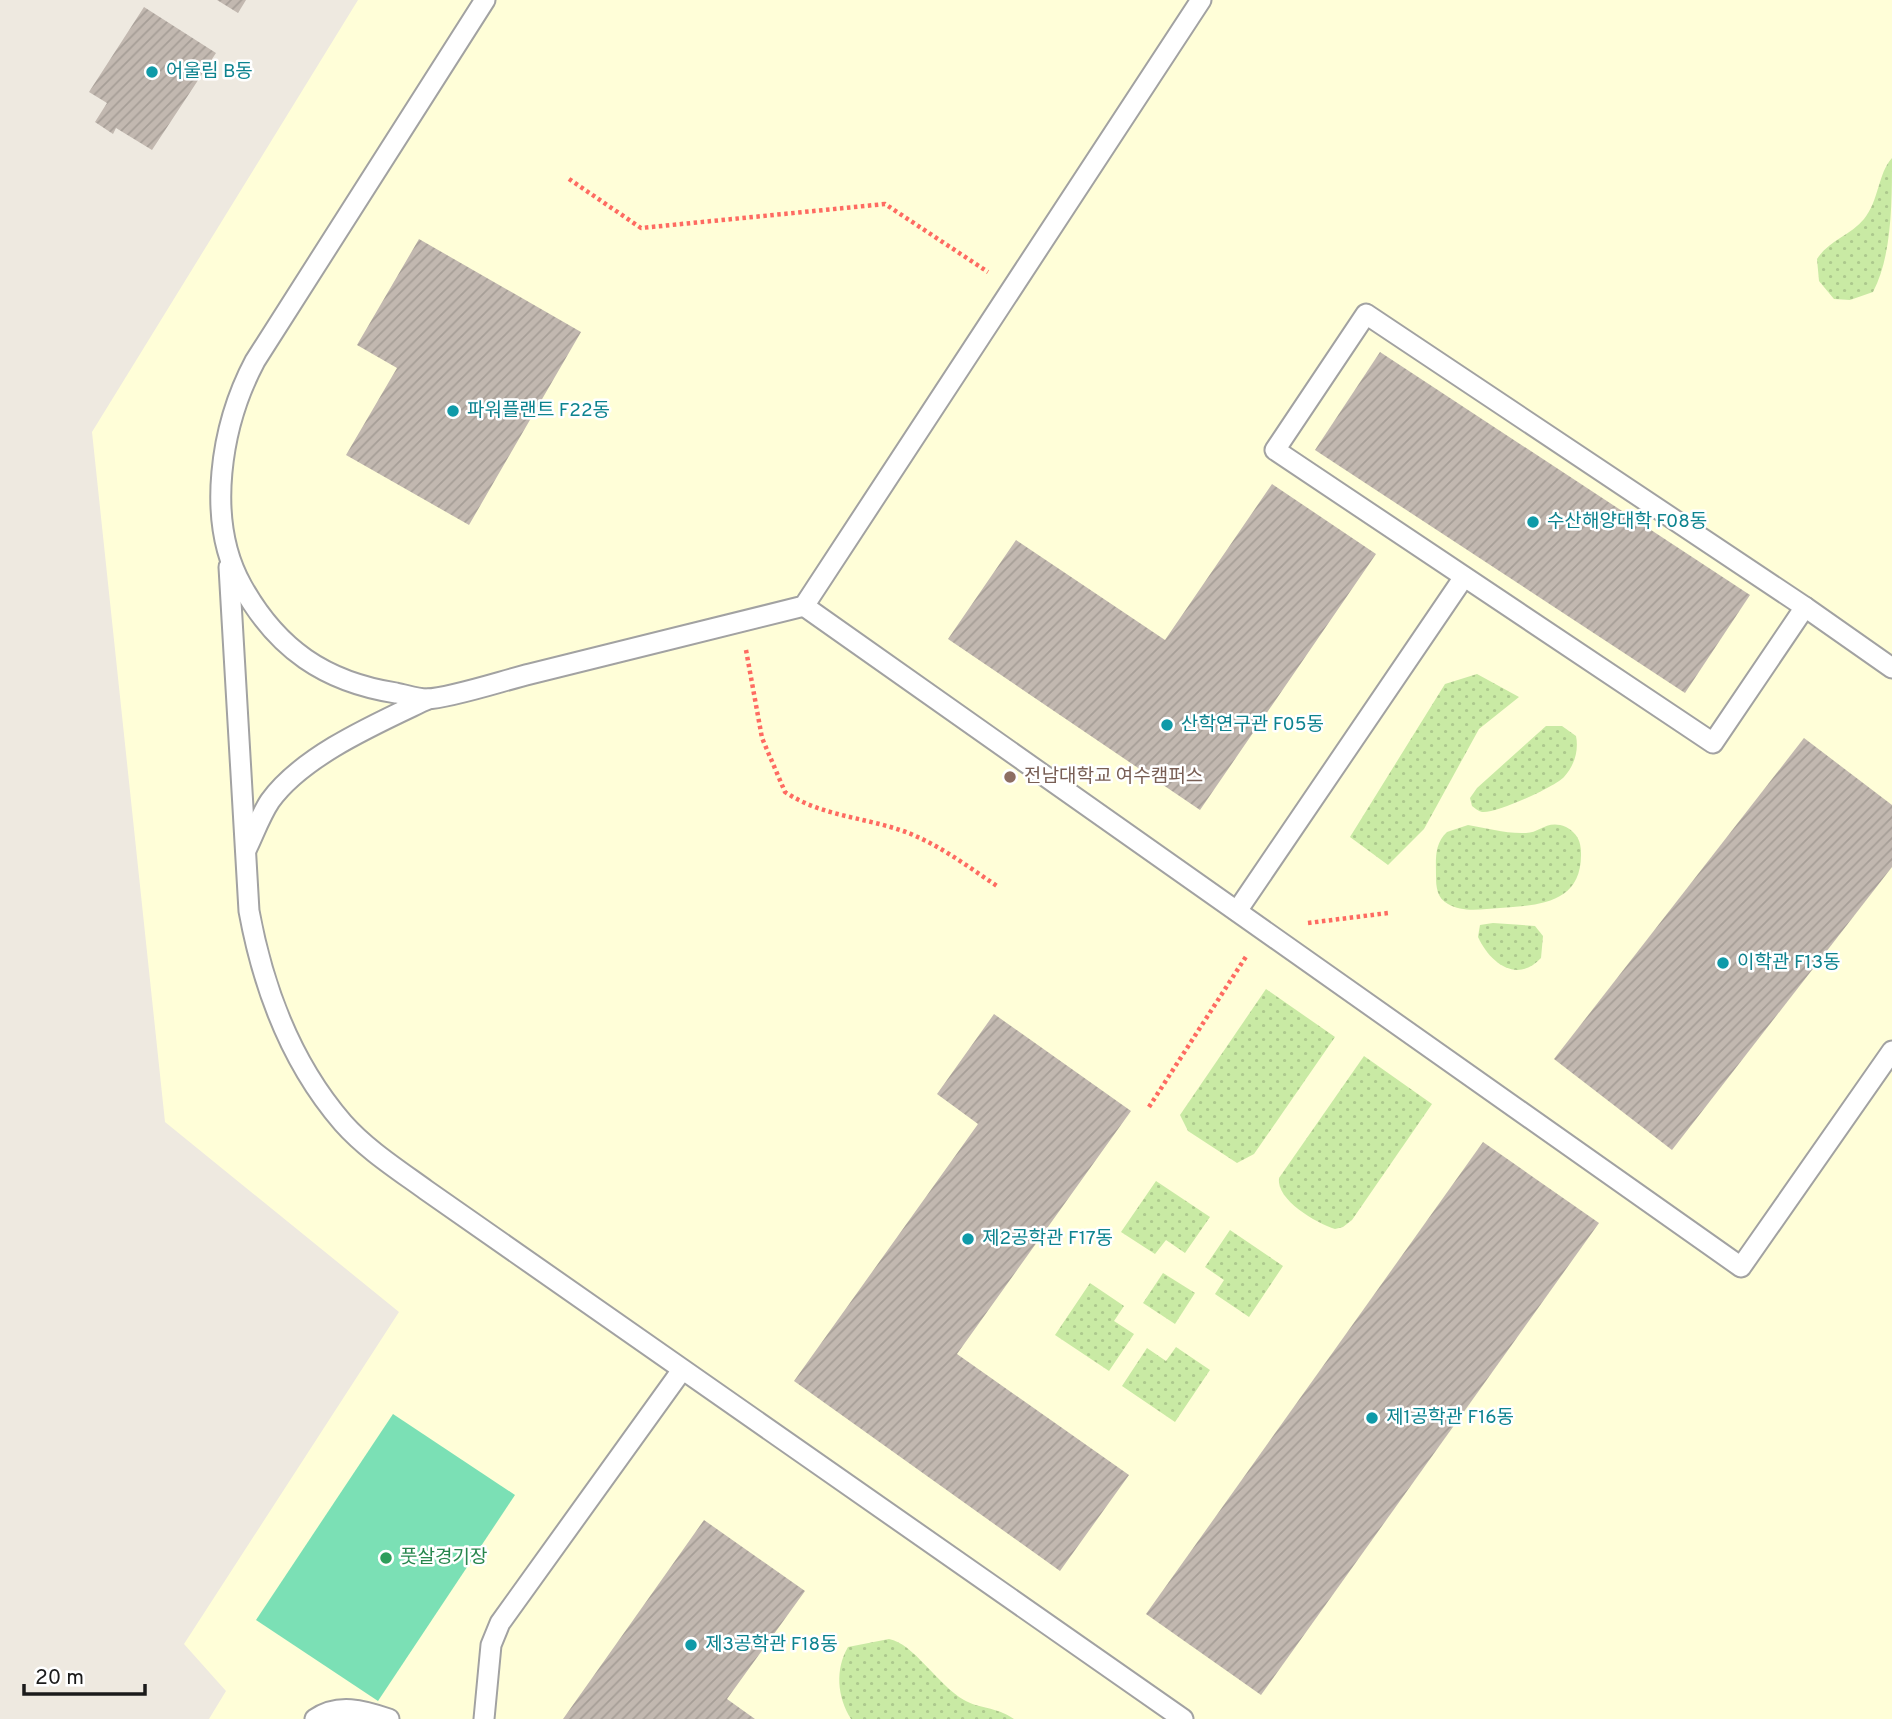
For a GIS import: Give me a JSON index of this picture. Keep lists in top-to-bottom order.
{
  "places": [
    "어울림 B동",
    "파워플랜트 F22동",
    "수산해양대학 F08동",
    "산학연구관 F05동",
    "전남대학교 여수캠퍼스",
    "이학관 F13동",
    "제2공학관 F17동",
    "제1공학관 F16동",
    "풋살경기장",
    "제3공학관 F18동"
  ],
  "scale_bar": "20 m"
}
